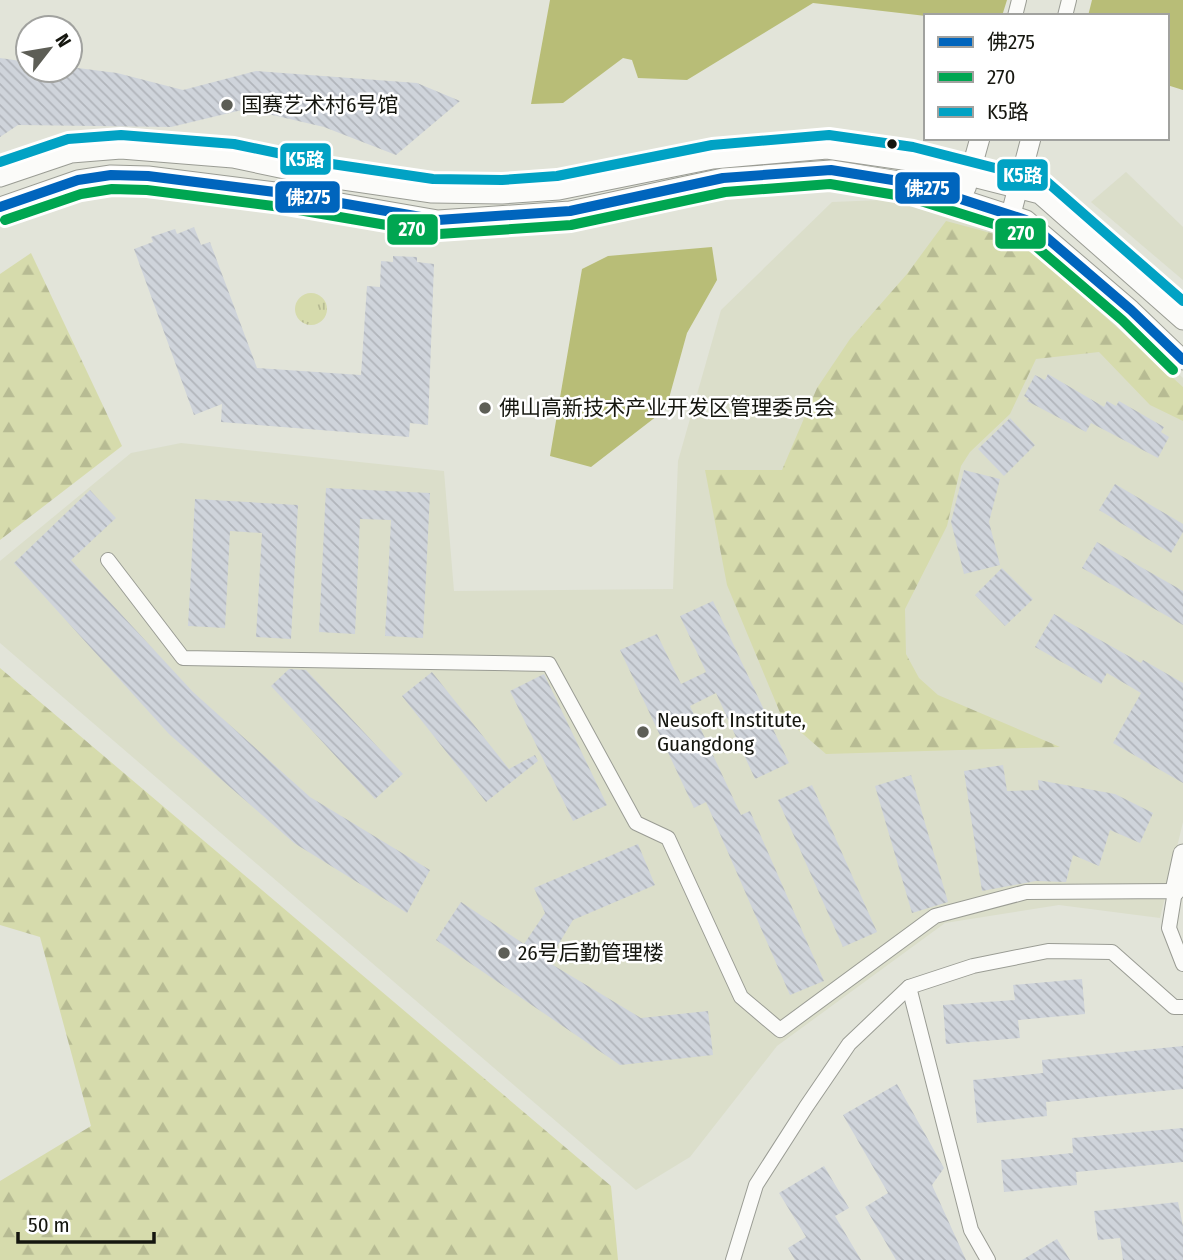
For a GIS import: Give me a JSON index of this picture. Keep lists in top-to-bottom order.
{
  "places": [
    "国赛艺术村6号馆",
    "佛山高新技术产业开发区管理委员会",
    "Neusoft Institute, Guangdong",
    "26号后勤管理楼"
  ],
  "lines": ["transit line K5路", "transit line 佛275", "transit line 270"],
  "legend": ["佛275", "270", "K5路"],
  "scale_bar": "50 m",
  "north": "top right"
}
